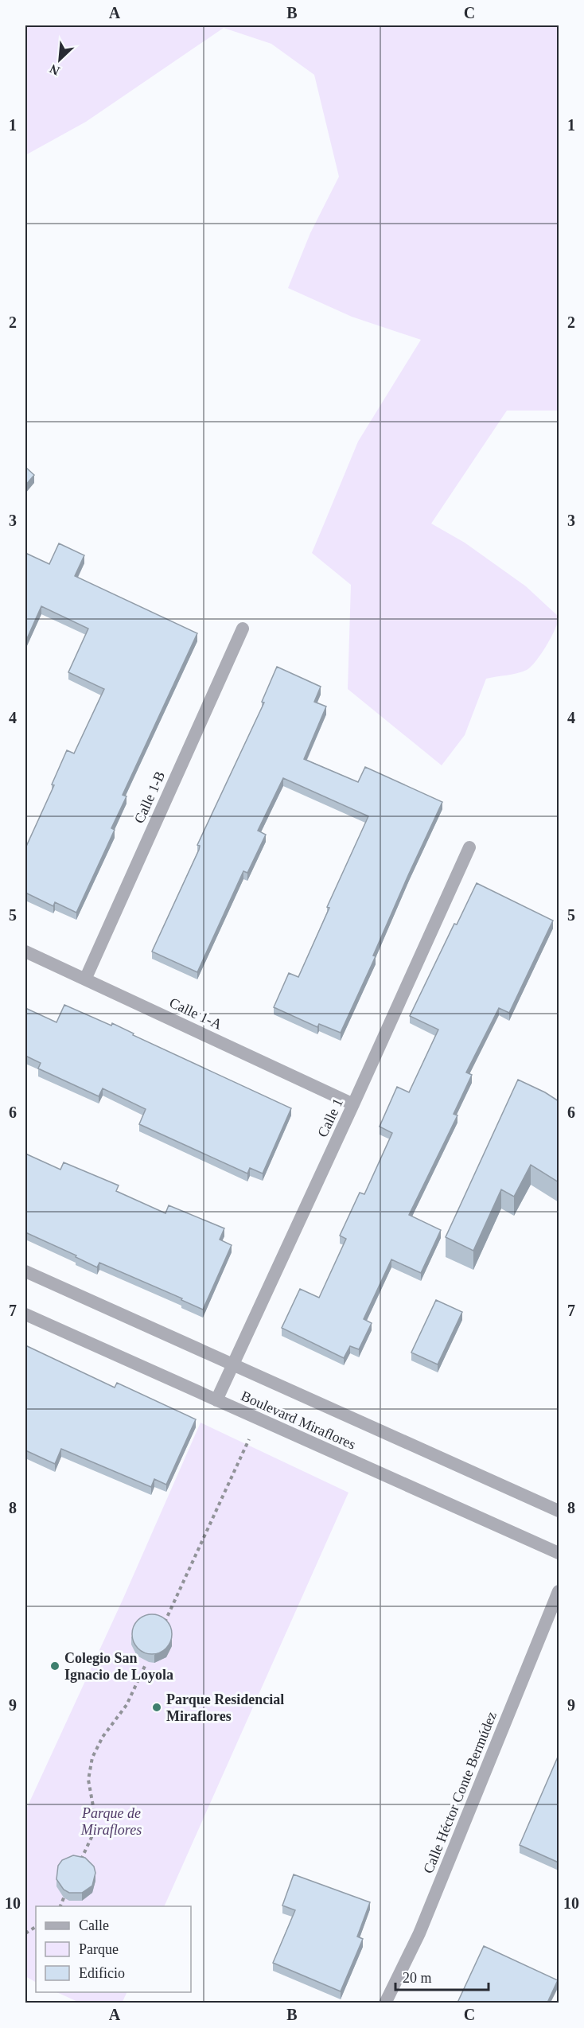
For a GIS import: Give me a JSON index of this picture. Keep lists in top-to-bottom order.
{
  "streets": {
    "street": [
      "Calle 1-B",
      "Calle 1-A",
      "Calle 1",
      "Boulevard Miraflores",
      "Calle Héctor Conte Bermúdez"
    ]
  },
  "crossings": [
    ["Calle 1-B", "Calle 1-A"],
    ["Calle 1-A", "Calle 1"],
    ["Calle 1", "Boulevard Miraflores"]
  ],
  "parks": ["Parque de Miraflores"],
  "places": ["Colegio San Ignacio de Loyola", "Parque Residencial Miraflores"],
  "legend": ["Calle", "Parque", "Edificio"],
  "scale_bar": "20 m",
  "north": "bottom left",
  "grid": {
    "columns": ["A", "B", "C"],
    "rows": [
      "1",
      "2",
      "3",
      "4",
      "5",
      "6",
      "7",
      "8",
      "9",
      "10"
    ]
  }
}
